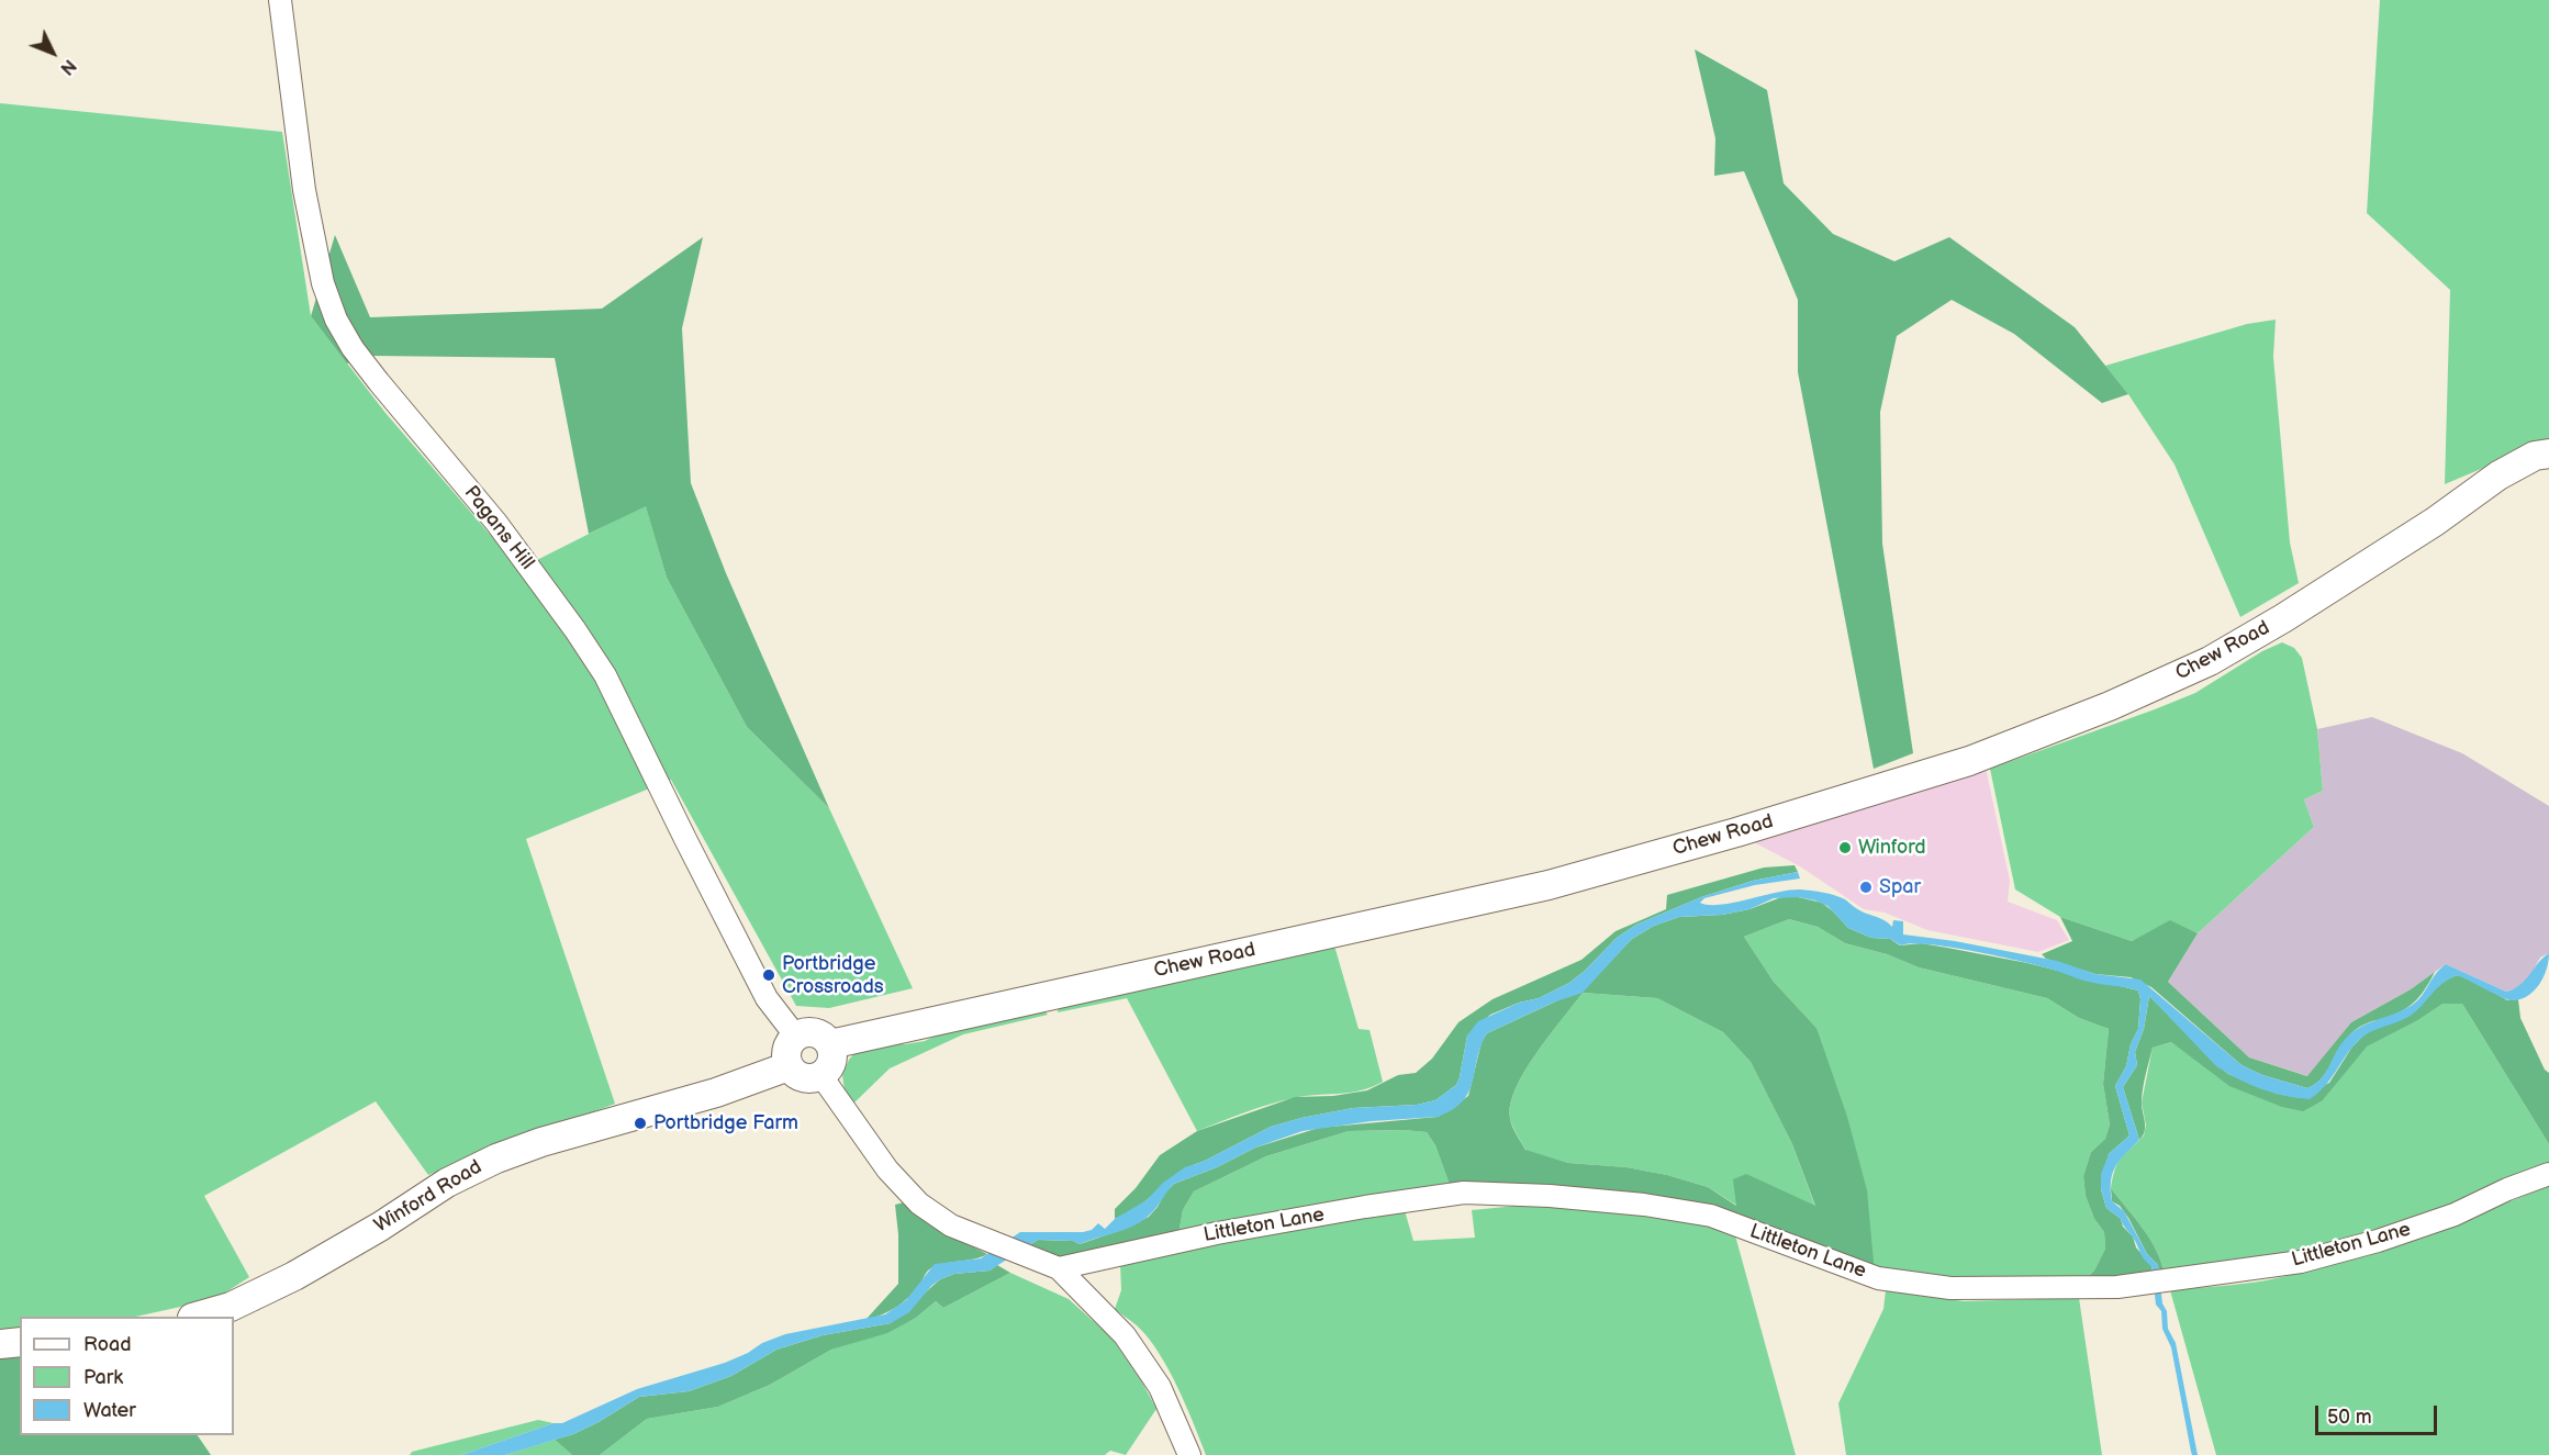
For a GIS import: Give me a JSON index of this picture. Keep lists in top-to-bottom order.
{
  "streets": {
    "main road": ["Chew Road", "Winford Road"],
    "street": ["Pagans Hill", "Littleton Lane"]
  },
  "crossings": [
    ["Pagans Hill", "Chew Road"],
    ["Pagans Hill", "Winford Road"],
    ["Chew Road", "Winford Road"]
  ],
  "places": [
    "Winford",
    "Spar",
    "Portbridge Crossroads",
    "Portbridge Farm"
  ],
  "legend": ["Road", "Park", "Water"],
  "scale_bar": "50 m",
  "north": "bottom right"
}
